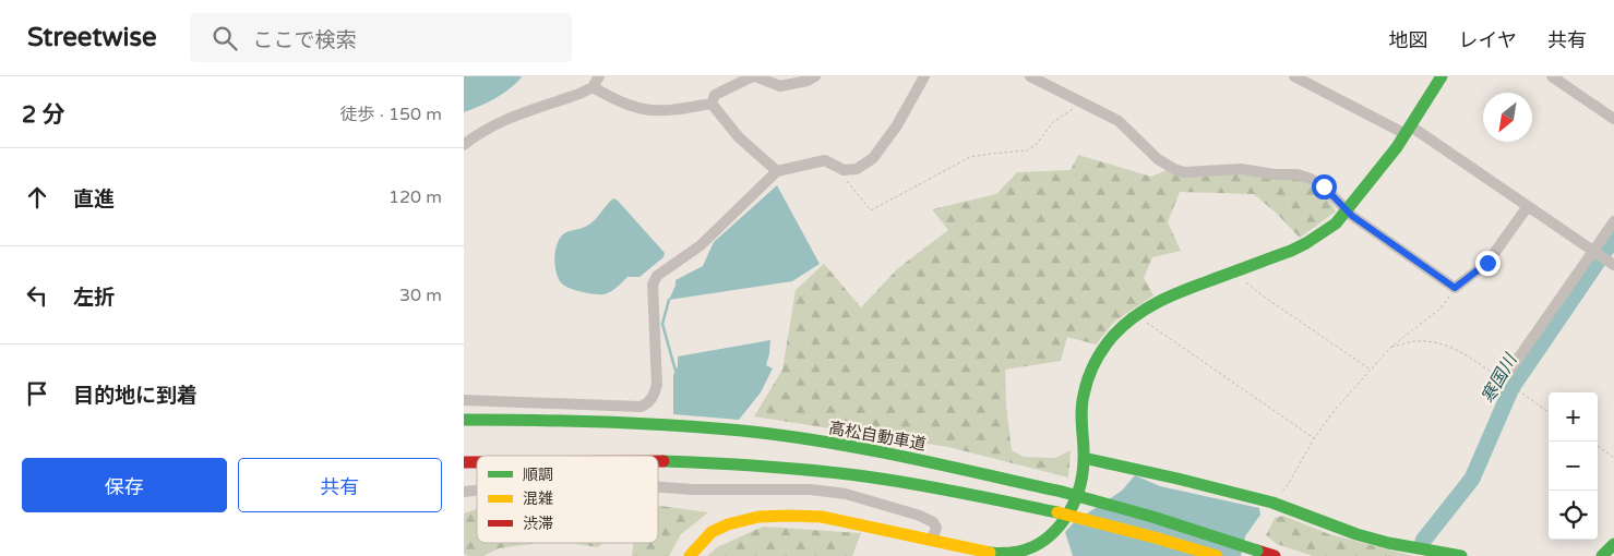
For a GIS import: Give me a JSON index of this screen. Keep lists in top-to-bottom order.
{
  "streets": {
    "main road": ["高松自動車道"]
  },
  "water": ["寒国川"],
  "legend": ["順調", "混雑", "渋滞"],
  "north": "bottom left",
  "page": {
    "header": "Streetwise",
    "search": "ここで検索",
    "nav": ["地図", "レイヤ", "共有"],
    "heading": ["2 分", "徒歩 · 150 m"],
    "list": [
      ["直進", "120 m"],
      ["左折", "30 m"],
      "目的地に到着"
    ],
    "map_buttons": ["+", "−"],
    "buttons": ["保存", "共有"]
  }
}
